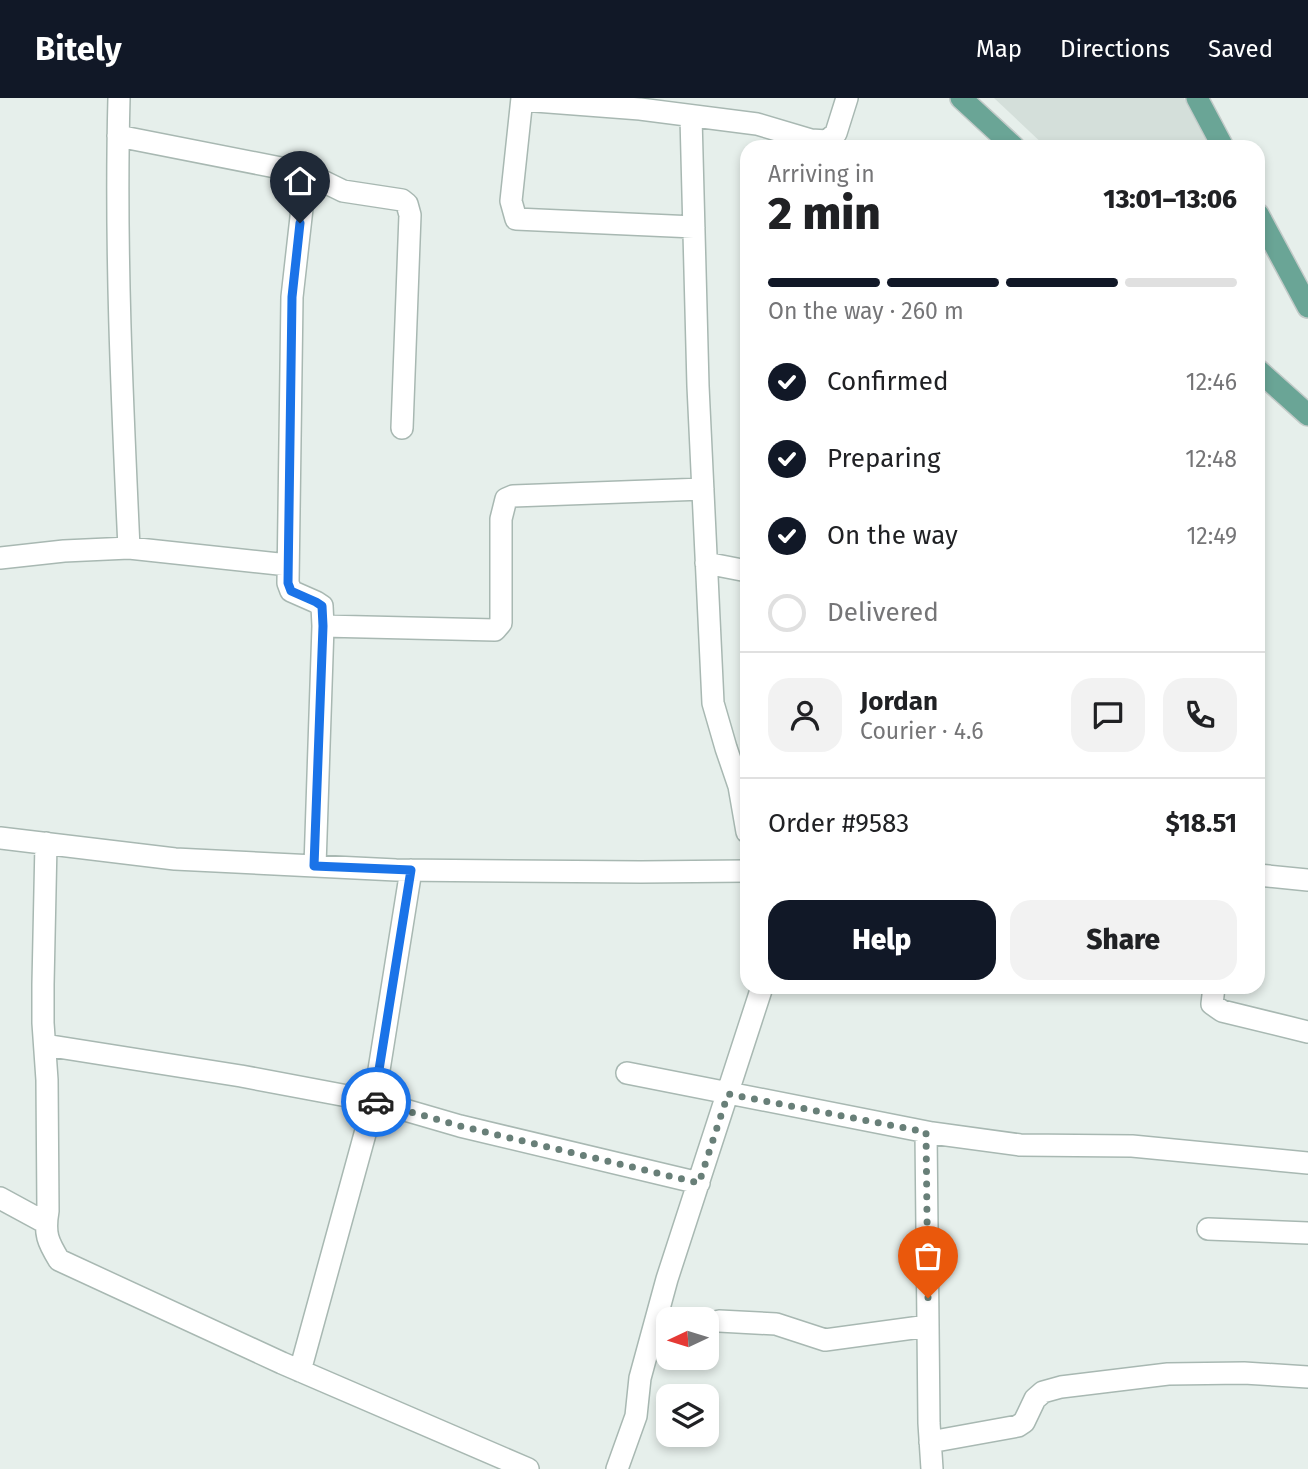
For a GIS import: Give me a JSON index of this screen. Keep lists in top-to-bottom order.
{
  "north": "left",
  "page": {
    "header": "Bitely",
    "nav": ["Map", "Directions", "Saved"],
    "heading": ["2 min", "Arriving in", "13:01–13:06"],
    "panel": [
      "Jordan",
      "Courier · 4.6",
      "Order #9583",
      "$18.51"
    ],
    "bar": "On the way · 260 m",
    "list": [
      ["Confirmed", "12:46"],
      ["Preparing", "12:48"],
      ["On the way", "12:49"],
      "Delivered"
    ],
    "buttons": ["Help", "Share"]
  }
}
